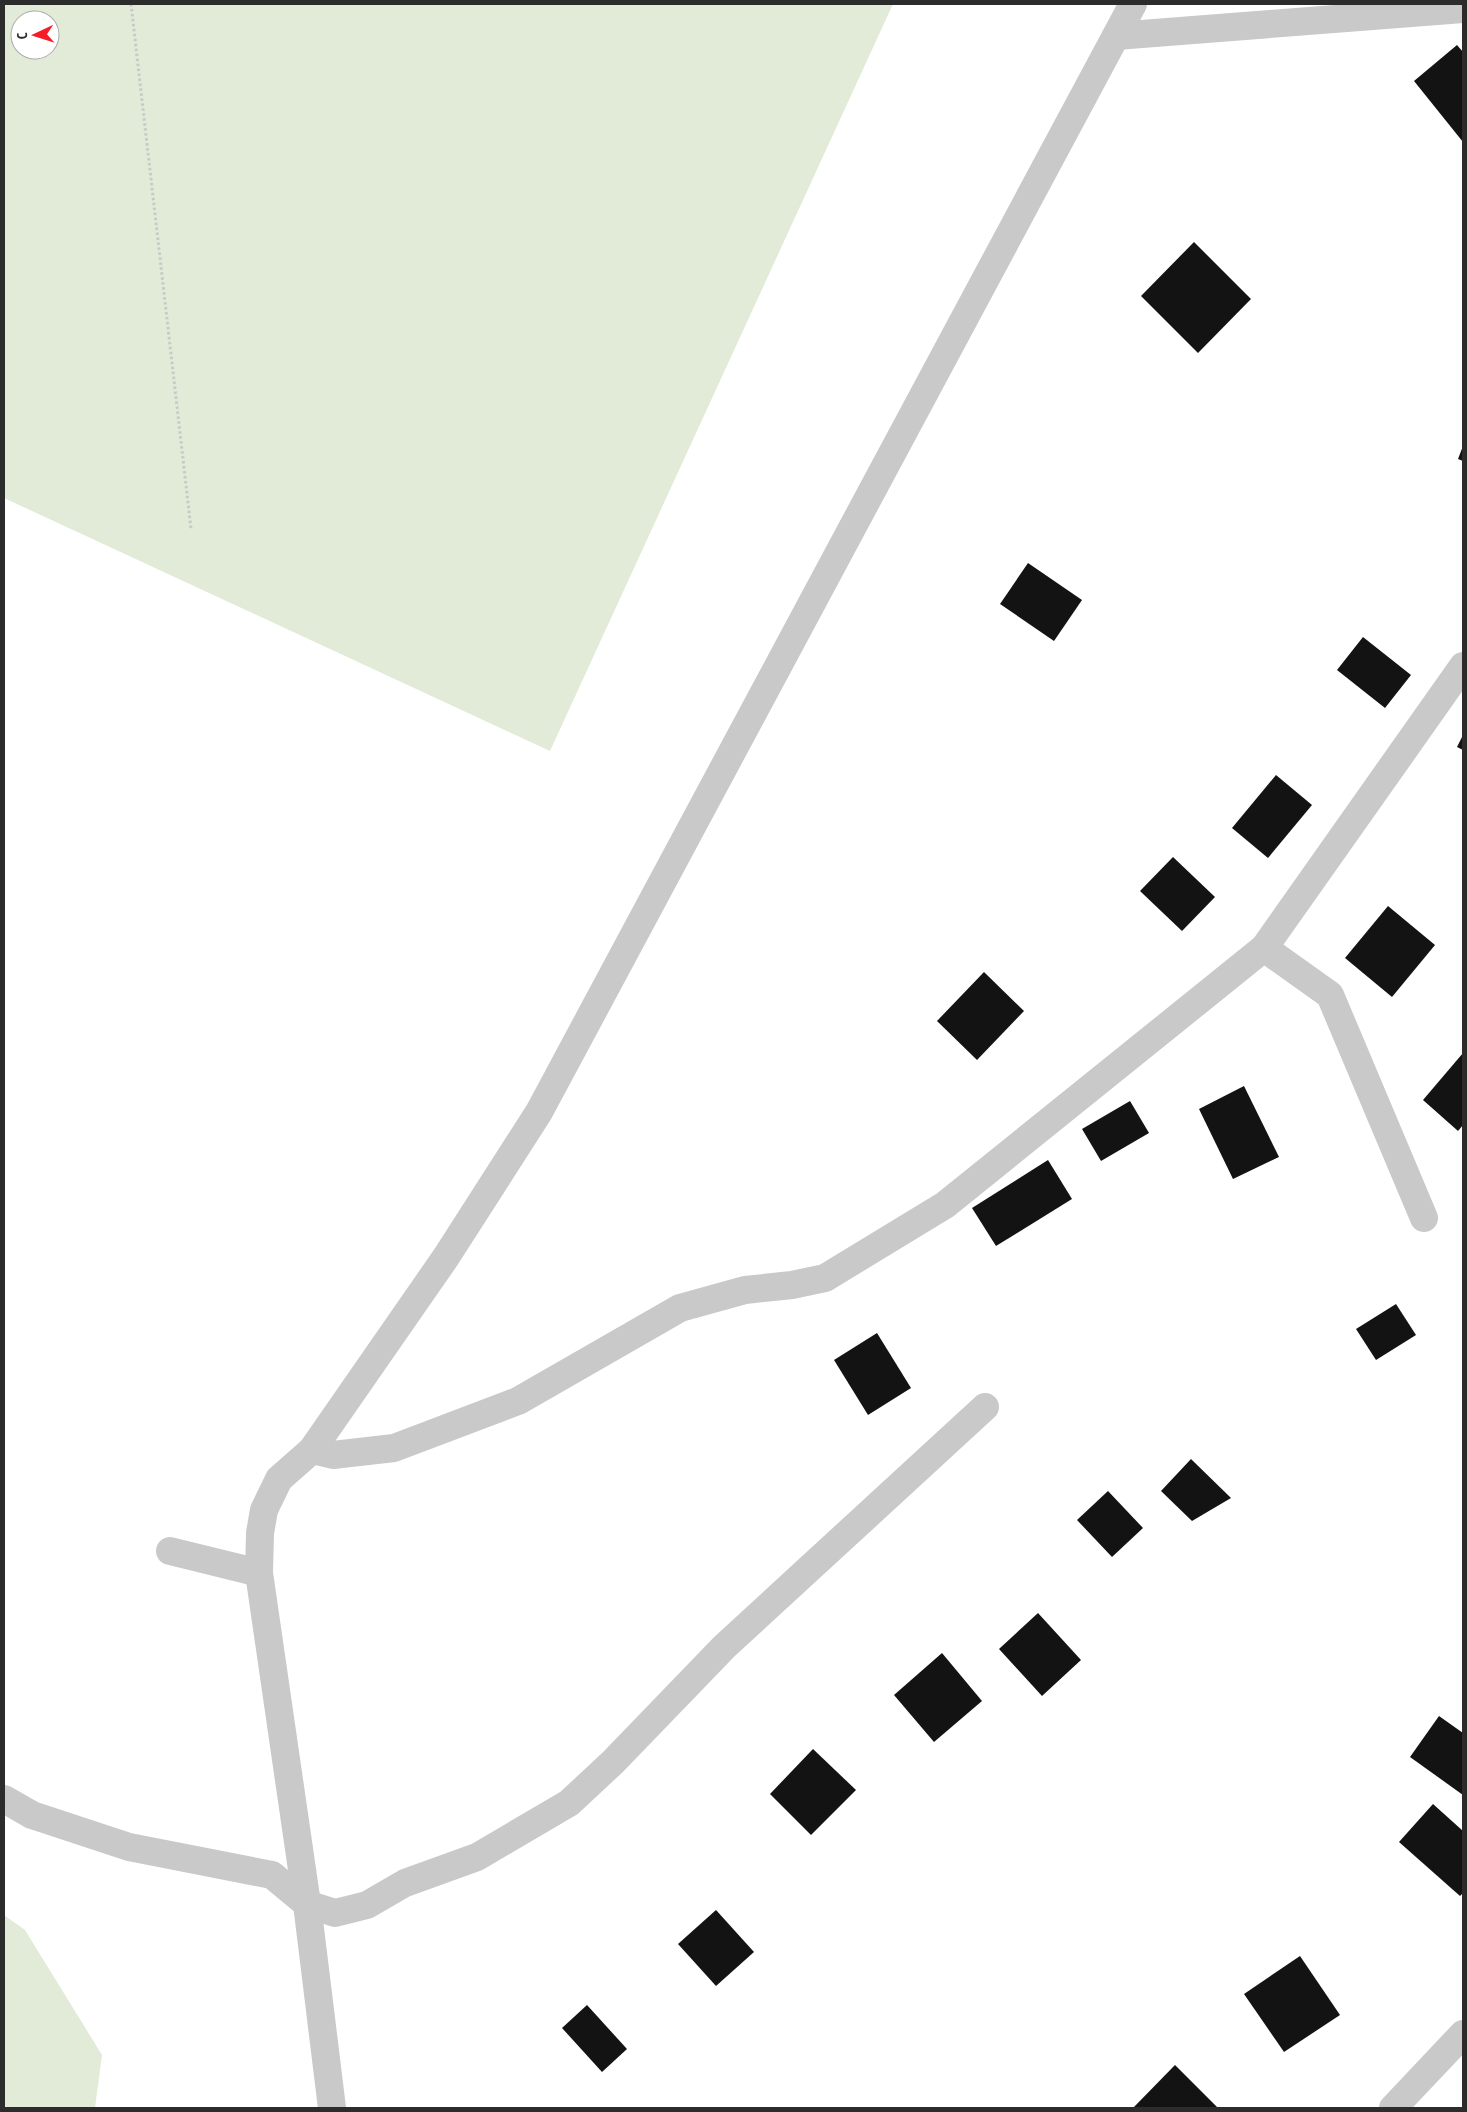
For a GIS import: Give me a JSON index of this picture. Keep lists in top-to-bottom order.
{
  "north": "left"
}
